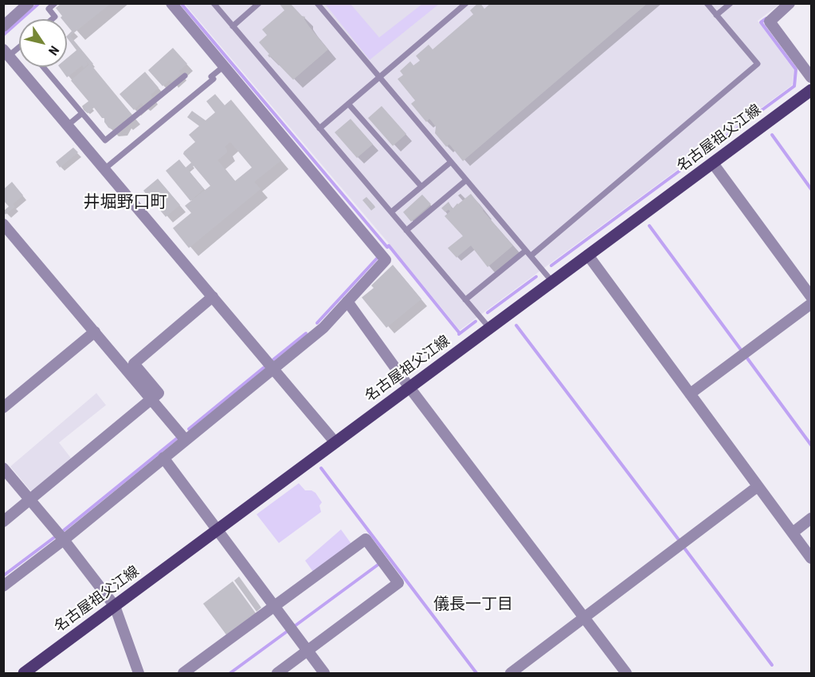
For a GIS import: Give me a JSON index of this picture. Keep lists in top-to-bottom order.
{
  "streets": {
    "main road": ["名古屋祖父江線"]
  },
  "districts": ["井堀野口町", "儀長一丁目"],
  "north": "bottom right"
}
